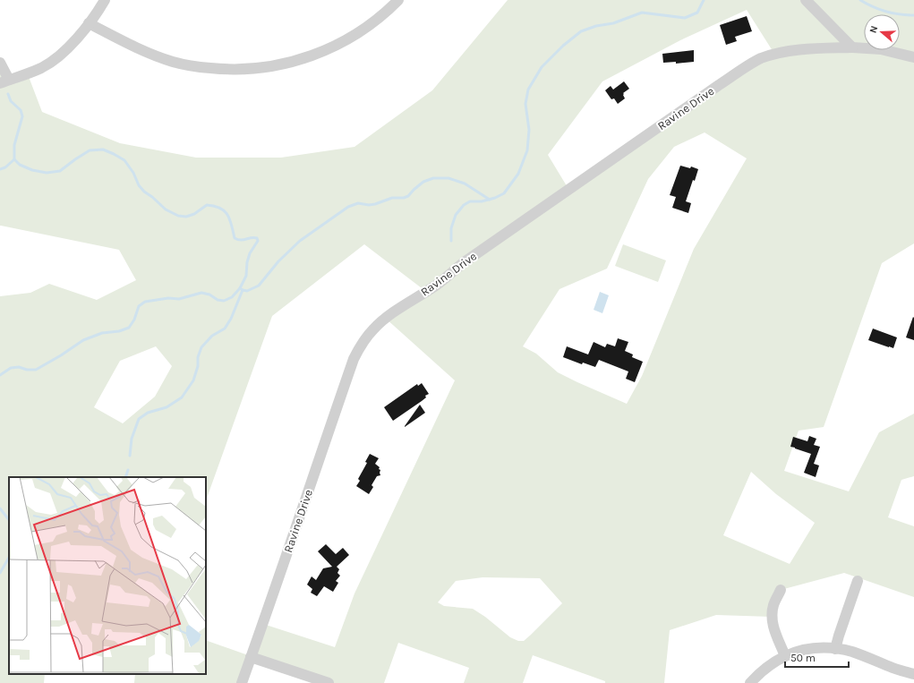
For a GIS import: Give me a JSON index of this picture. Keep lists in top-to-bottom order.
{
  "streets": {
    "street": ["Ravine Drive"]
  },
  "scale_bar": "50 m",
  "north": "left"
}
